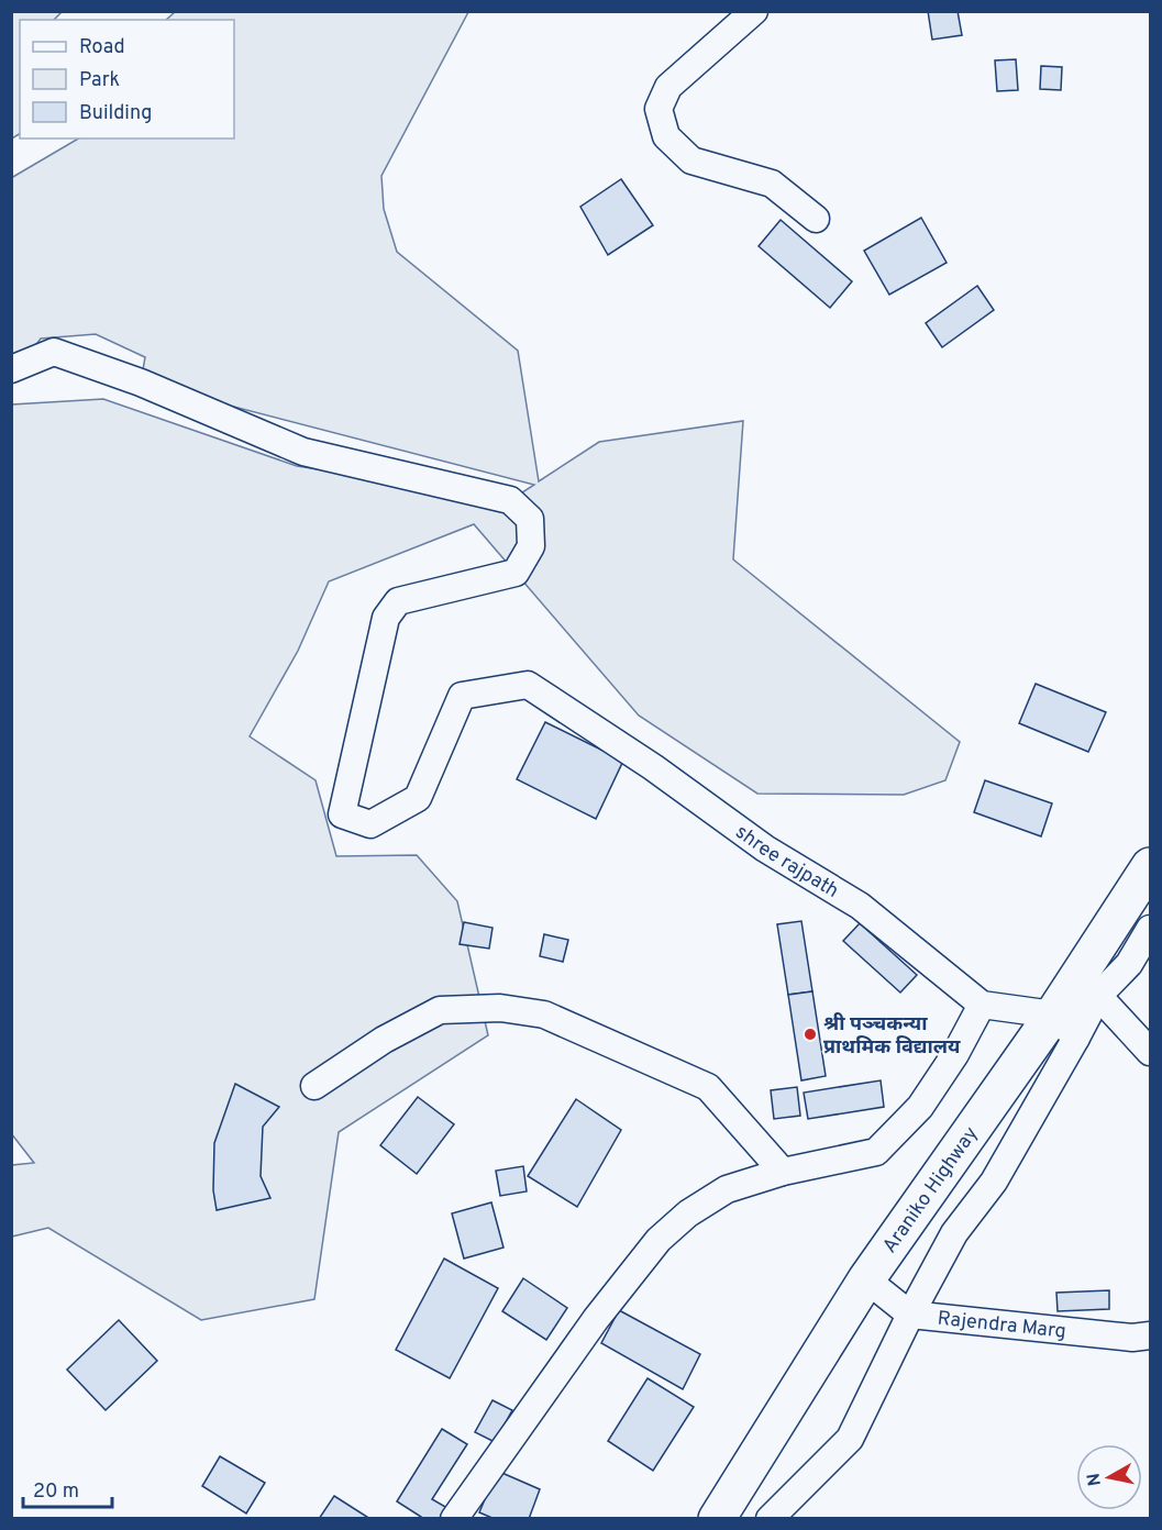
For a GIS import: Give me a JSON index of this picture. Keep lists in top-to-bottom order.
{
  "streets": {
    "highway": ["Araniko Highway"],
    "street": ["shree rajpath", "Rajendra Marg"]
  },
  "crossings": [
    ["Araniko Highway", "Rajendra Marg"]
  ],
  "places": ["श्री पञ्चकन्या प्राथमिक विद्यालय"],
  "legend": ["Road", "Park", "Building"],
  "scale_bar": "20 m",
  "north": "left"
}
